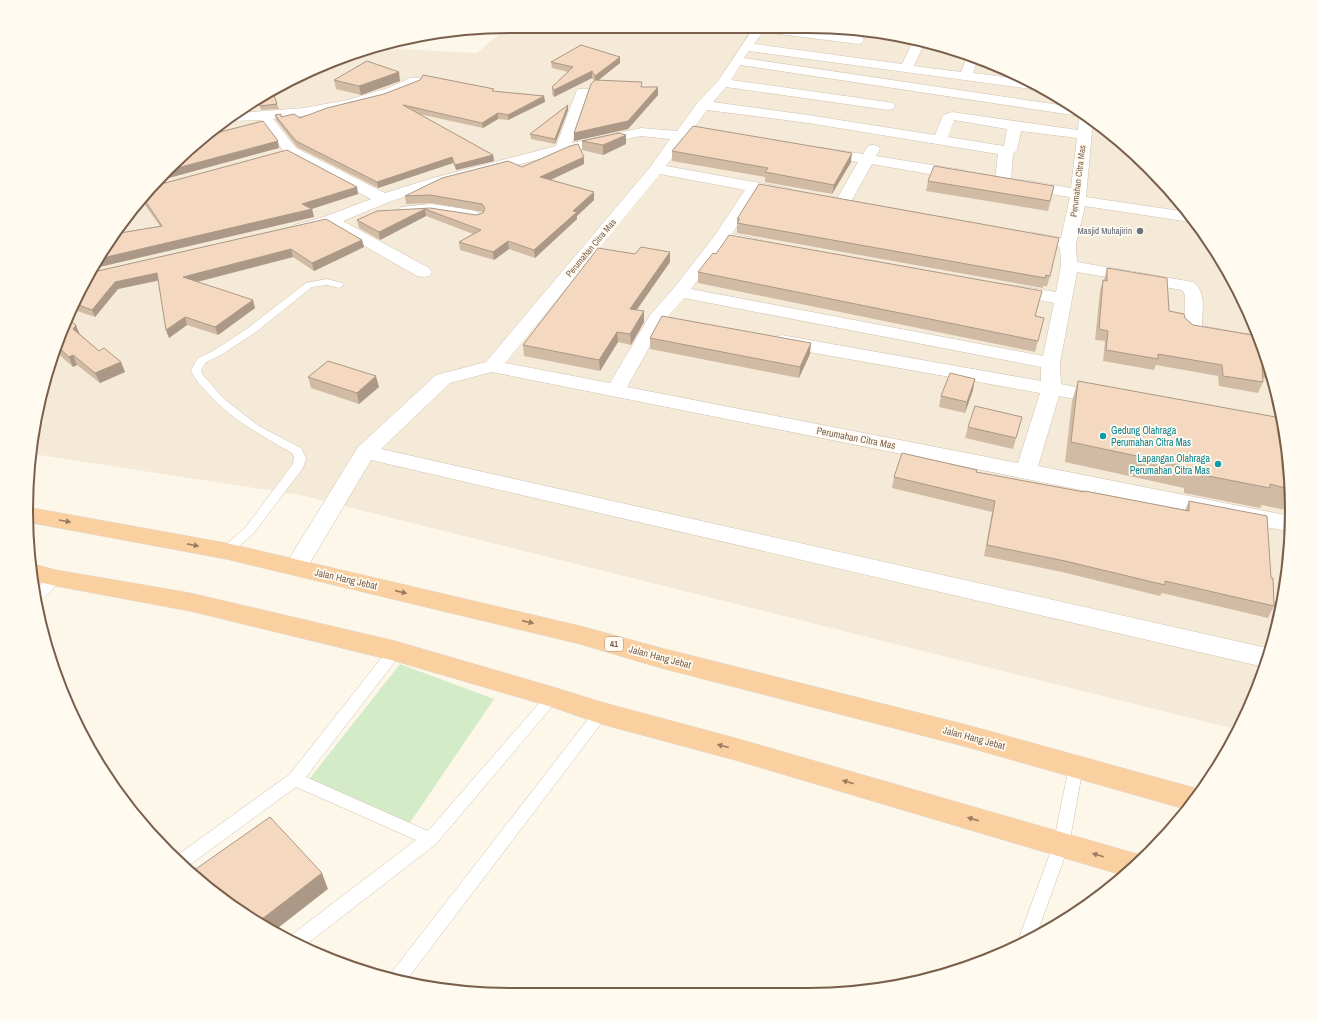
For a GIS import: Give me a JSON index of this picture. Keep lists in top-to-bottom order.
{
  "streets": {
    "highway": ["Jalan Hang Jebat", "41"],
    "street": ["Perumahan Citra Mas"]
  },
  "places": ["Masjid Muhajirin", "Gedung Olahraga Perumahan Citra Mas", "Lapangan Olahraga Perumahan Citra Mas"]
}
